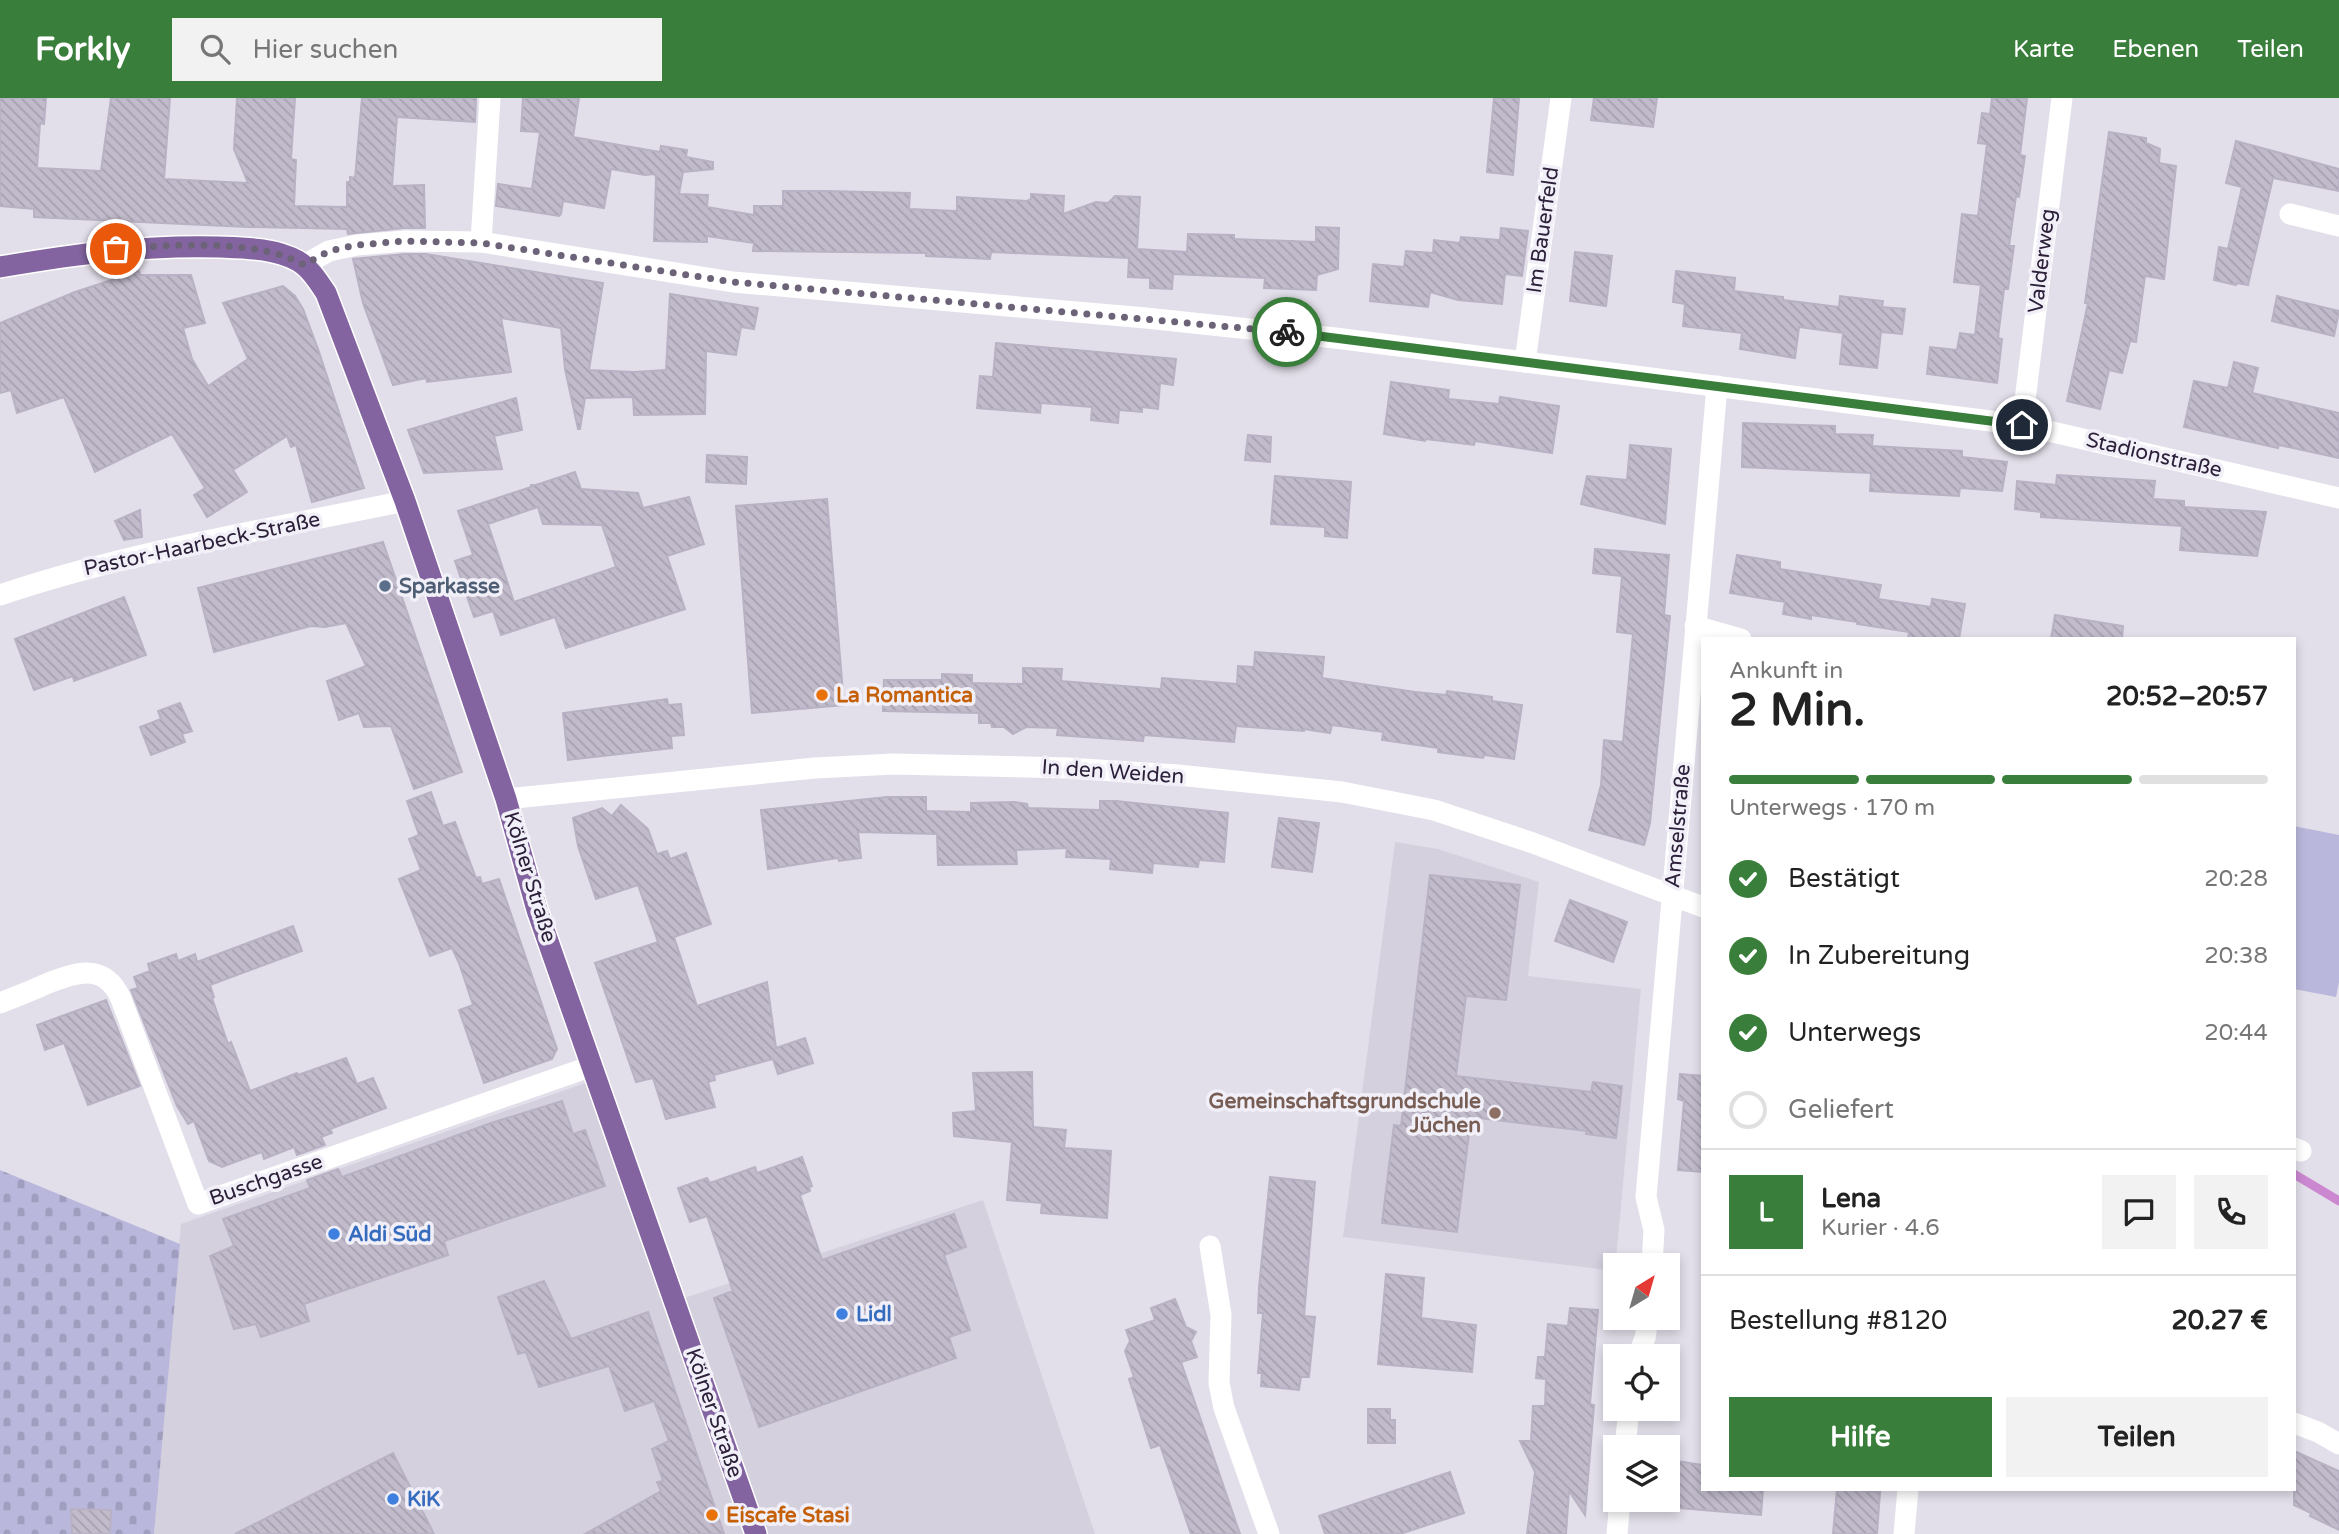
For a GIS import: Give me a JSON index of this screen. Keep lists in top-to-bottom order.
{
  "streets": {
    "main road": ["Kölner Straße"],
    "street": [
      "Im Bauerfeld",
      "Valderweg",
      "Stadionstraße",
      "Pastor-Haarbeck-Straße",
      "In den Weiden",
      "Amselstraße",
      "Buschgasse"
    ]
  },
  "crossings": [
    ["Im Bauerfeld", "Stadionstraße"],
    ["Valderweg", "Stadionstraße"],
    ["Stadionstraße", "Amselstraße"],
    ["Stadionstraße", "Kölner Straße"],
    ["Pastor-Haarbeck-Straße", "Kölner Straße"],
    ["In den Weiden", "Amselstraße"],
    ["In den Weiden", "Kölner Straße"],
    ["Kölner Straße", "Buschgasse"]
  ],
  "places": [
    "Sparkasse",
    "La Romantica",
    "Gemeinschaftsgrundschule Jüchen",
    "Aldi Süd",
    "Lidl",
    "KiK",
    "Eiscafe Stasi"
  ],
  "north": "top right",
  "page": {
    "header": "Forkly",
    "search": "Hier suchen",
    "nav": ["Karte", "Ebenen", "Teilen"],
    "heading": ["2 Min.", "Ankunft in", "20:52–20:57"],
    "panel": [
      "Lena",
      "Kurier · 4.6",
      "Bestellung #8120",
      "20.27 €"
    ],
    "bar": "Unterwegs · 170 m",
    "list": [
      ["Bestätigt", "20:28"],
      ["In Zubereitung", "20:38"],
      ["Unterwegs", "20:44"],
      "Geliefert"
    ],
    "round": "L",
    "buttons": ["Hilfe", "Teilen"]
  }
}
